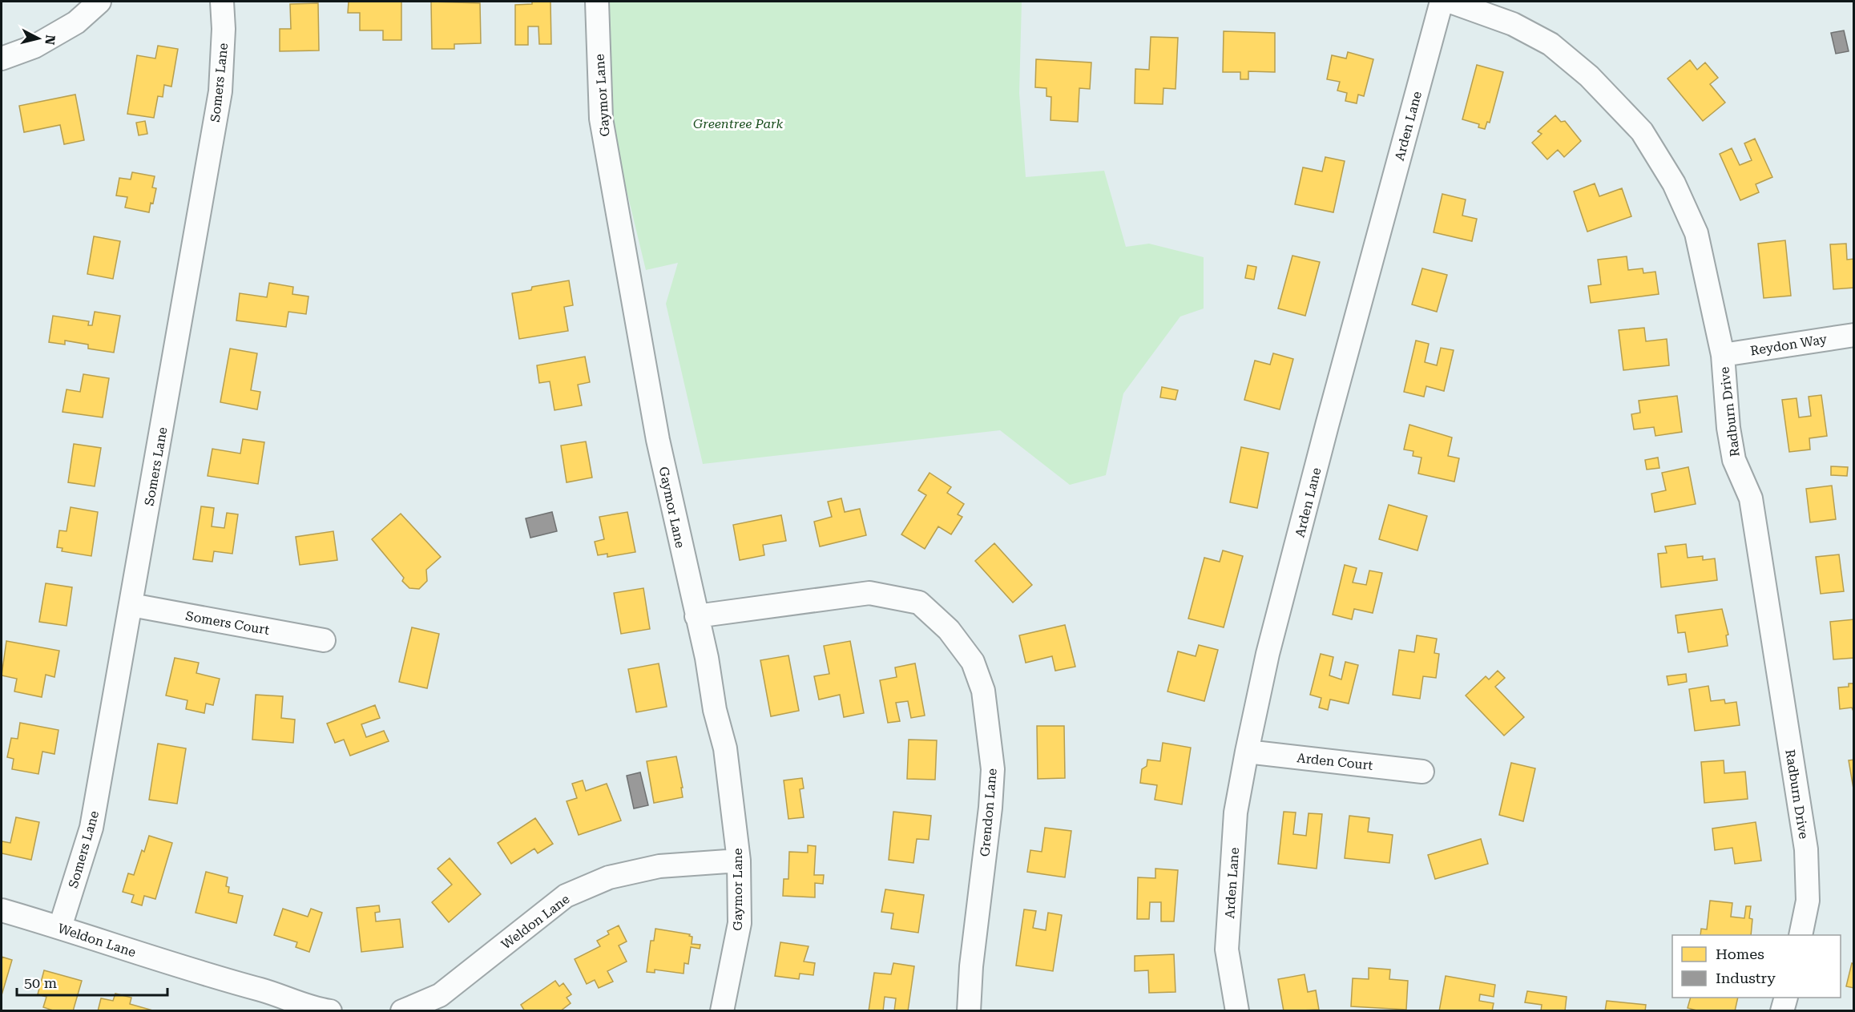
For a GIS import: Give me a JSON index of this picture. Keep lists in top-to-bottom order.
{
  "streets": {
    "street": [
      "Somers Lane",
      "Gaymor Lane",
      "Arden Lane",
      "Reydon Way",
      "Radburn Drive",
      "Somers Court",
      "Arden Court",
      "Grendon Lane",
      "Weldon Lane"
    ]
  },
  "crossings": [
    ["Somers Lane", "Somers Court"],
    ["Somers Lane", "Weldon Lane"],
    ["Gaymor Lane", "Grendon Lane"],
    ["Gaymor Lane", "Weldon Lane"],
    ["Arden Lane", "Arden Court"],
    ["Reydon Way", "Radburn Drive"]
  ],
  "parks": ["Greentree Park"],
  "legend": ["Homes", "Industry"],
  "scale_bar": "50 m",
  "north": "right"
}
